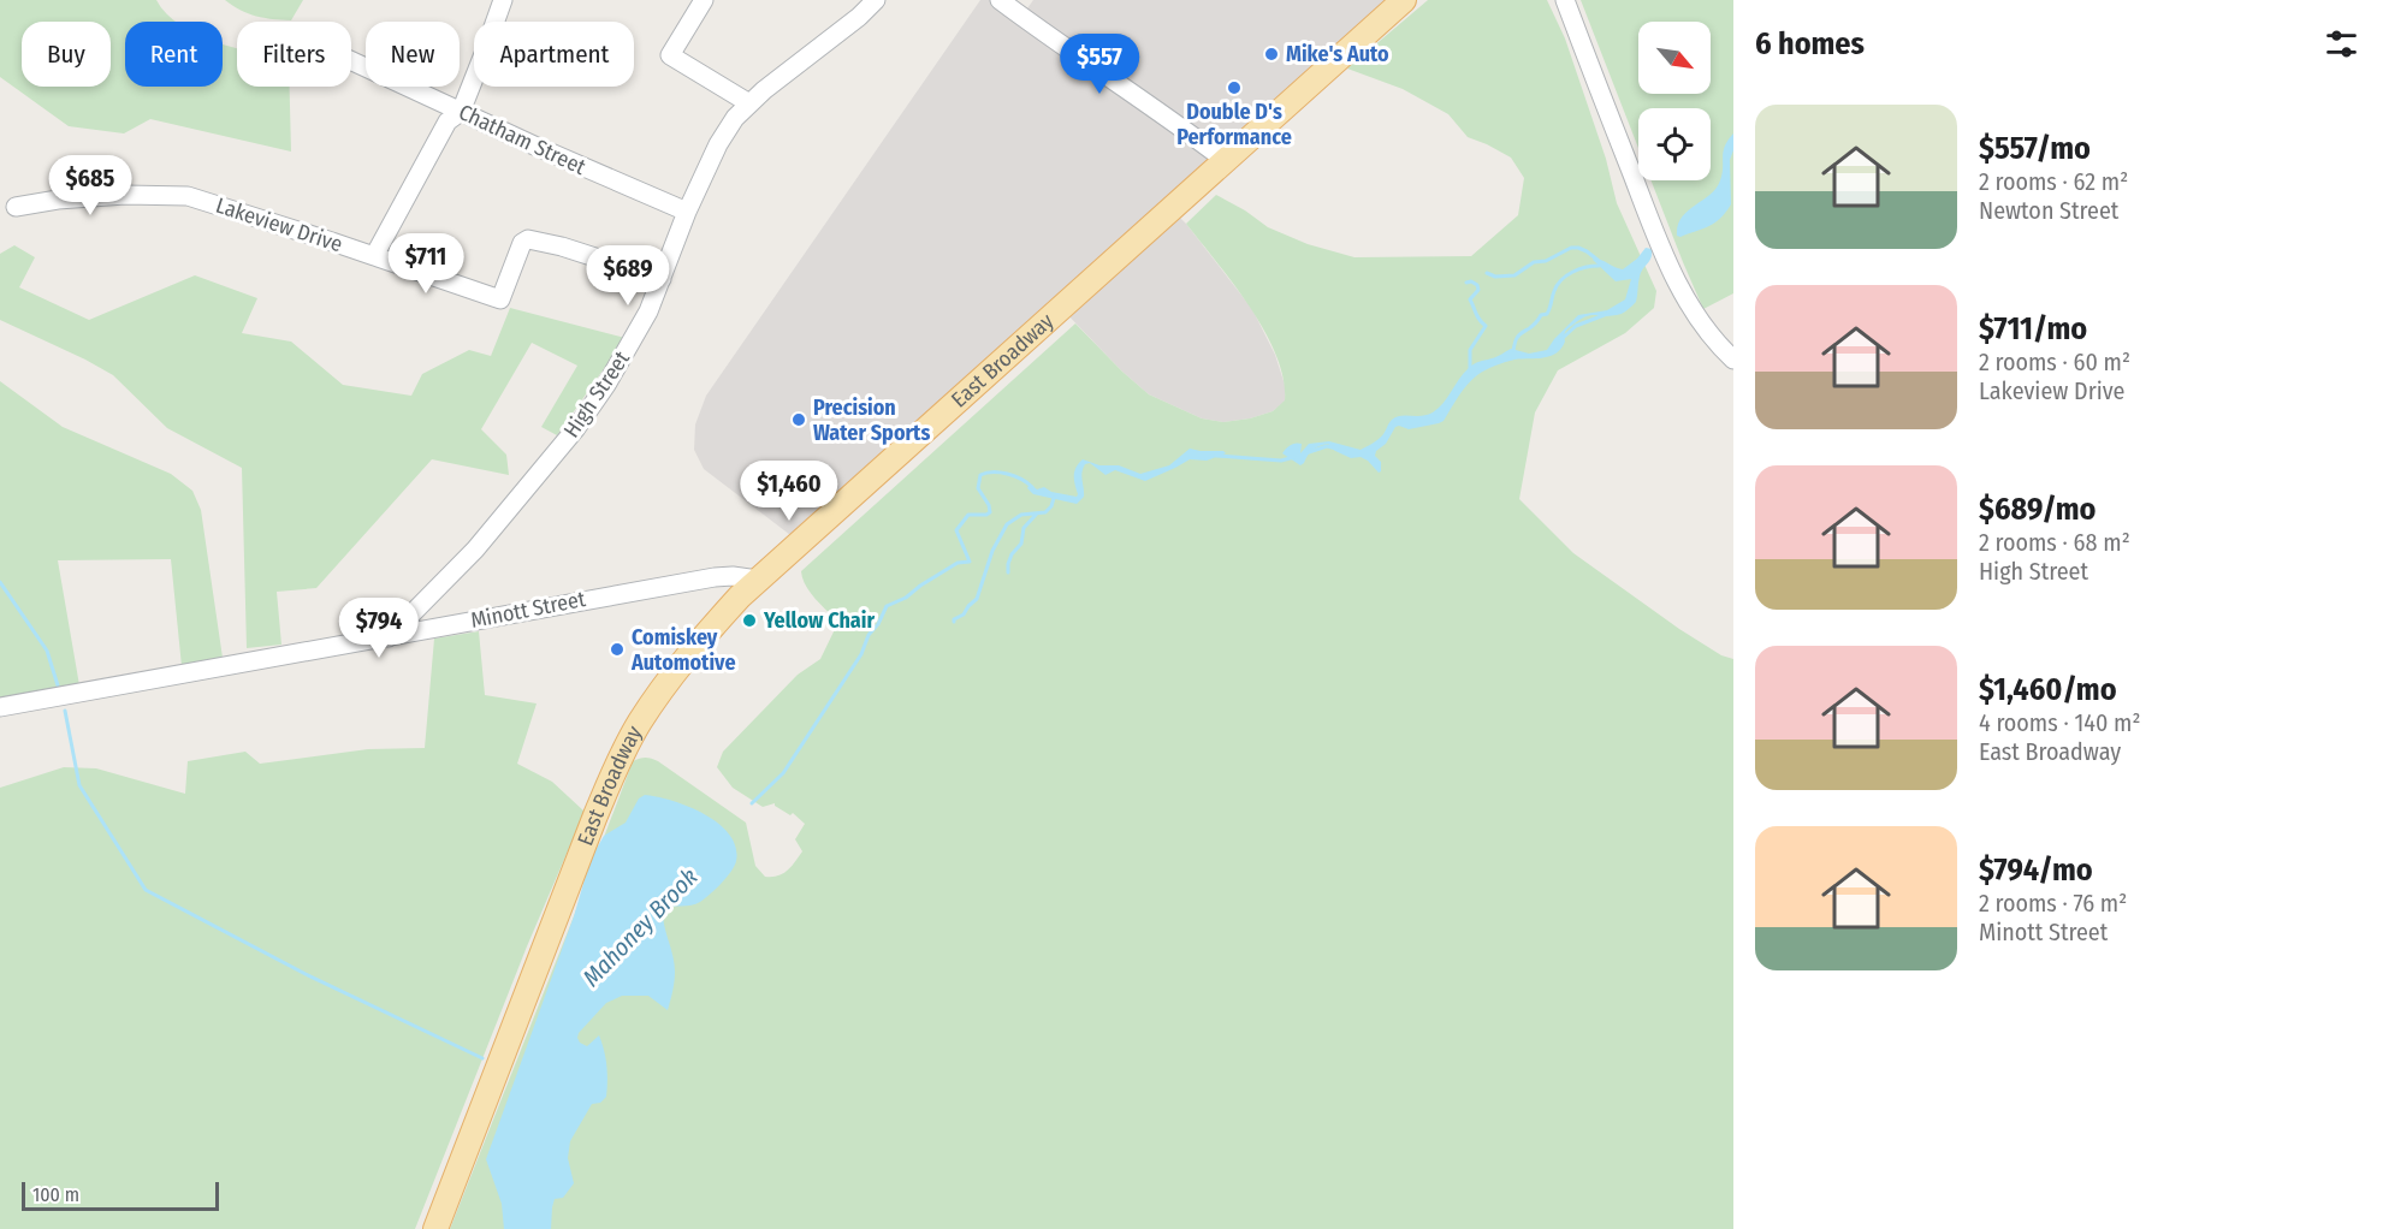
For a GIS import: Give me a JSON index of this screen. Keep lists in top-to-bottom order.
{
  "streets": {
    "main road": ["East Broadway"],
    "street": [
      "Chatham Street",
      "Lakeview Drive",
      "High Street",
      "Minott Street"
    ]
  },
  "crossings": [
    ["Chatham Street", "High Street"],
    ["Lakeview Drive", "High Street"],
    ["East Broadway", "Minott Street"],
    ["High Street", "Minott Street"]
  ],
  "water": ["Mahoney Brook"],
  "places": [
    "Mike's Auto",
    "Double D's Performance",
    "Precision Water Sports",
    "Yellow Chair",
    "Comiskey Automotive"
  ],
  "scale_bar": "100 m",
  "north": "bottom right",
  "page": {
    "heading": "6 homes",
    "chip": [
      "Buy",
      "Rent",
      "Filters",
      "New",
      "Apartment"
    ],
    "price": [
      "$557",
      "$685",
      "$711",
      "$689",
      "$1,460",
      "$794"
    ],
    "list": [
      {
        "name": "$557/mo",
        "note": "2 rooms · 62 m² · Newton Street"
      },
      {
        "name": "$711/mo",
        "note": "2 rooms · 60 m² · Lakeview Drive"
      },
      {
        "name": "$689/mo",
        "note": "2 rooms · 68 m² · High Street"
      },
      {
        "name": "$1,460/mo",
        "note": "4 rooms · 140 m² · East Broadway"
      },
      {
        "name": "$794/mo",
        "note": "2 rooms · 76 m² · Minott Street"
      }
    ],
    "scale": "100 m"
  }
}
